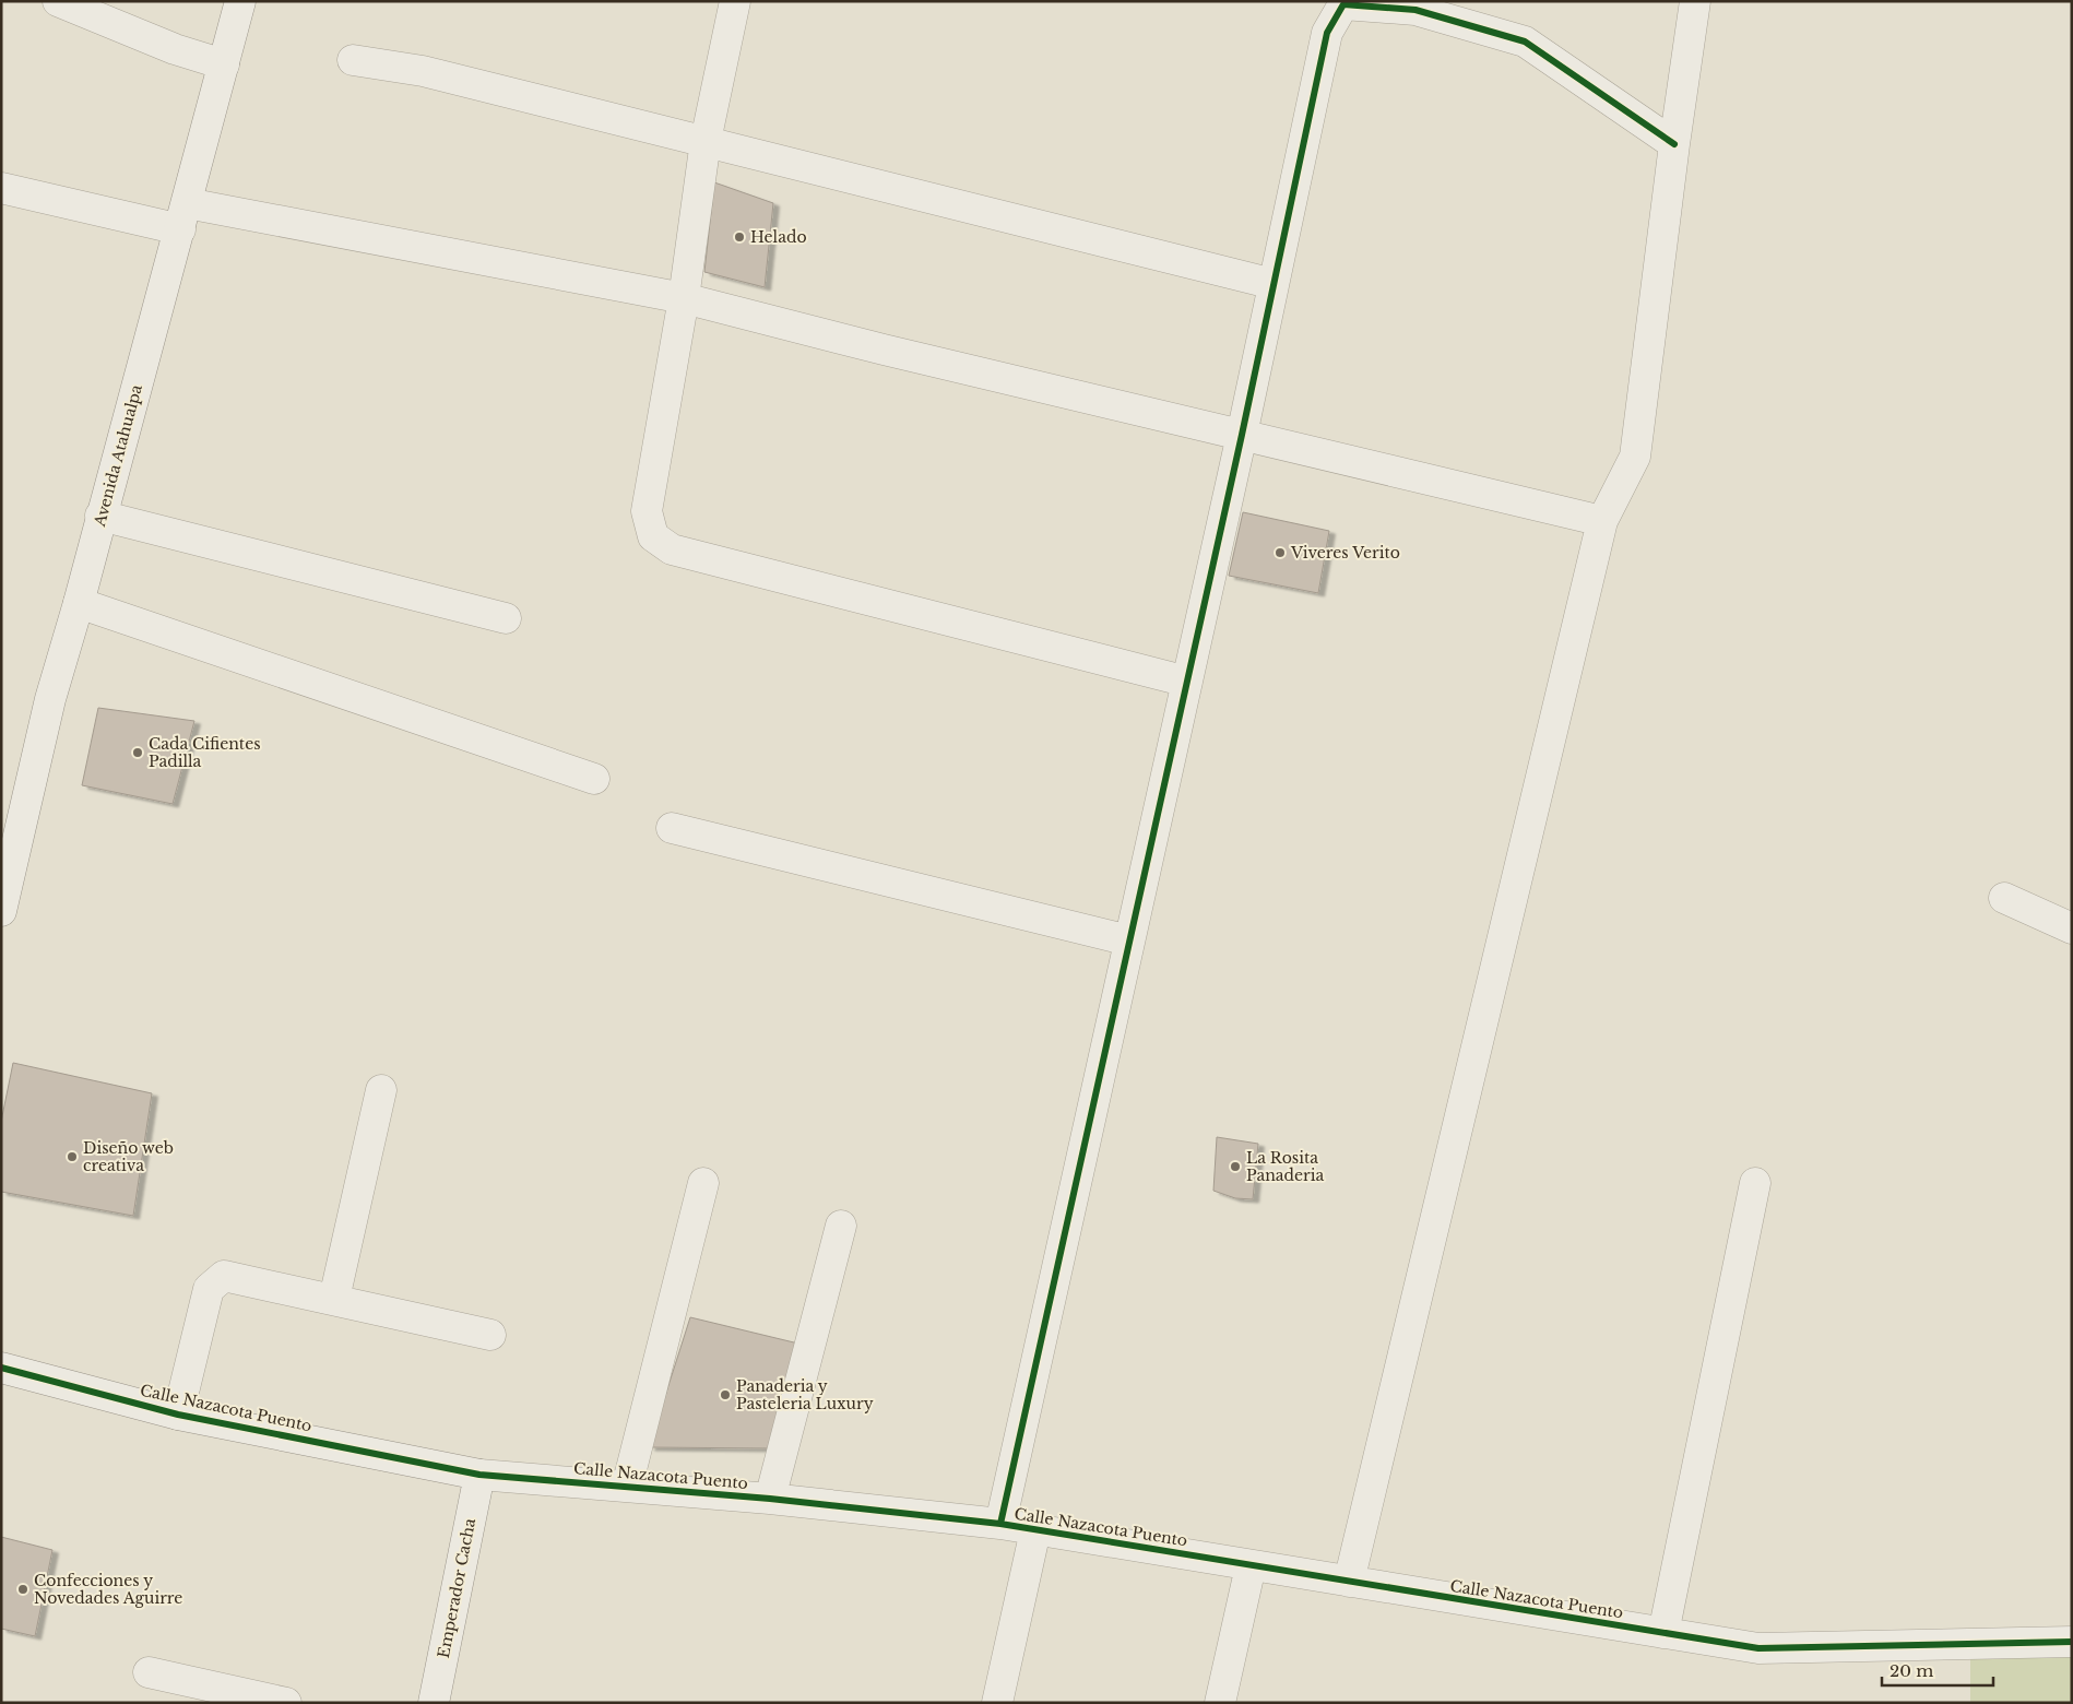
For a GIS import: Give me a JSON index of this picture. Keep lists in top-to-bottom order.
{
  "streets": {
    "street": ["Avenida Atahualpa", "Calle Nazacota Puento", "Emperador Cacha"]
  },
  "crossings": [
    ["Calle Nazacota Puento", "Emperador Cacha"]
  ],
  "places": [
    "Helado",
    "Viveres Verito",
    "Cada Cifientes Padilla",
    "Diseño web creativa",
    "La Rosita Panaderia",
    "Panaderia y Pasteleria Luxury",
    "Confecciones y Novedades Aguirre"
  ],
  "scale_bar": "20 m"
}
